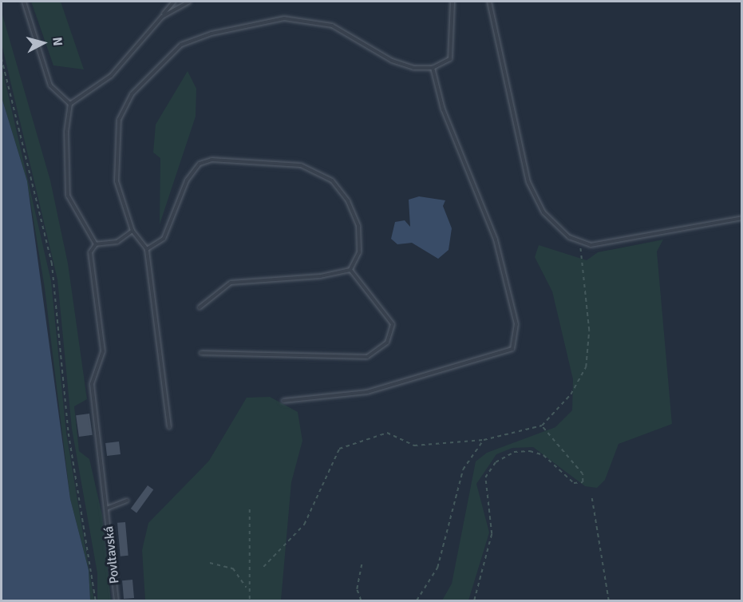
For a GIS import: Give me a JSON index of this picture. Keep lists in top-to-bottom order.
{
  "streets": {
    "lane": ["Povltavská"]
  },
  "north": "right"
}
